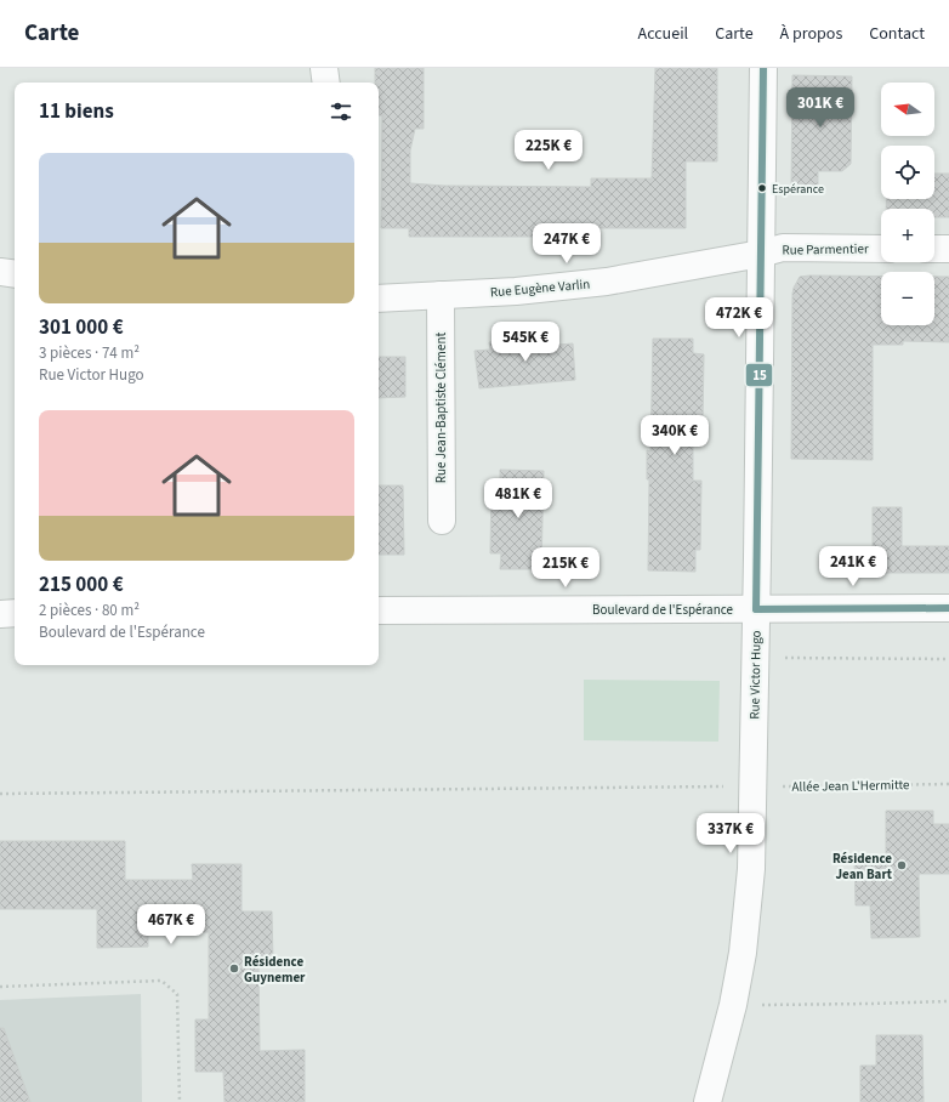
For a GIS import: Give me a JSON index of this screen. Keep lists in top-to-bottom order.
{
  "streets": {
    "street": [
      "Rue Parmentier",
      "Rue Eugène Varlin",
      "Rue Jean-Baptiste Clément",
      "Boulevard de l'Espérance",
      "Rue Victor Hugo"
    ],
    "path": ["Allée Jean L'Hermitte"]
  },
  "crossings": [
    ["Rue Parmentier", "Rue Eugène Varlin"],
    ["Rue Parmentier", "Rue Victor Hugo"],
    ["Rue Eugène Varlin", "Rue Jean-Baptiste Clément"],
    ["Rue Eugène Varlin", "Rue Victor Hugo"],
    ["Boulevard de l'Espérance", "Rue Victor Hugo"],
    ["Rue Victor Hugo", "Allée Jean L'Hermitte"]
  ],
  "places": ["Espérance", "Résidence Jean Bart", "Résidence Guynemer"],
  "lines": ["transit line 15"],
  "north": "left",
  "page": {
    "header": "Carte",
    "nav": [
      "Accueil",
      "Carte",
      "À propos",
      "Contact"
    ],
    "map_buttons": ["+", "−"],
    "heading": "11 biens",
    "price": [
      "301K €",
      "225K €",
      "247K €",
      "472K €",
      "545K €",
      "340K €",
      "481K €",
      "241K €",
      "215K €",
      "337K €",
      "467K €"
    ],
    "list": [
      {
        "name": "301 000 €",
        "note": "3 pièces · 74 m² · Rue Victor Hugo"
      },
      {
        "name": "215 000 €",
        "note": "2 pièces · 80 m² · Boulevard de l'Espérance"
      }
    ]
  }
}
